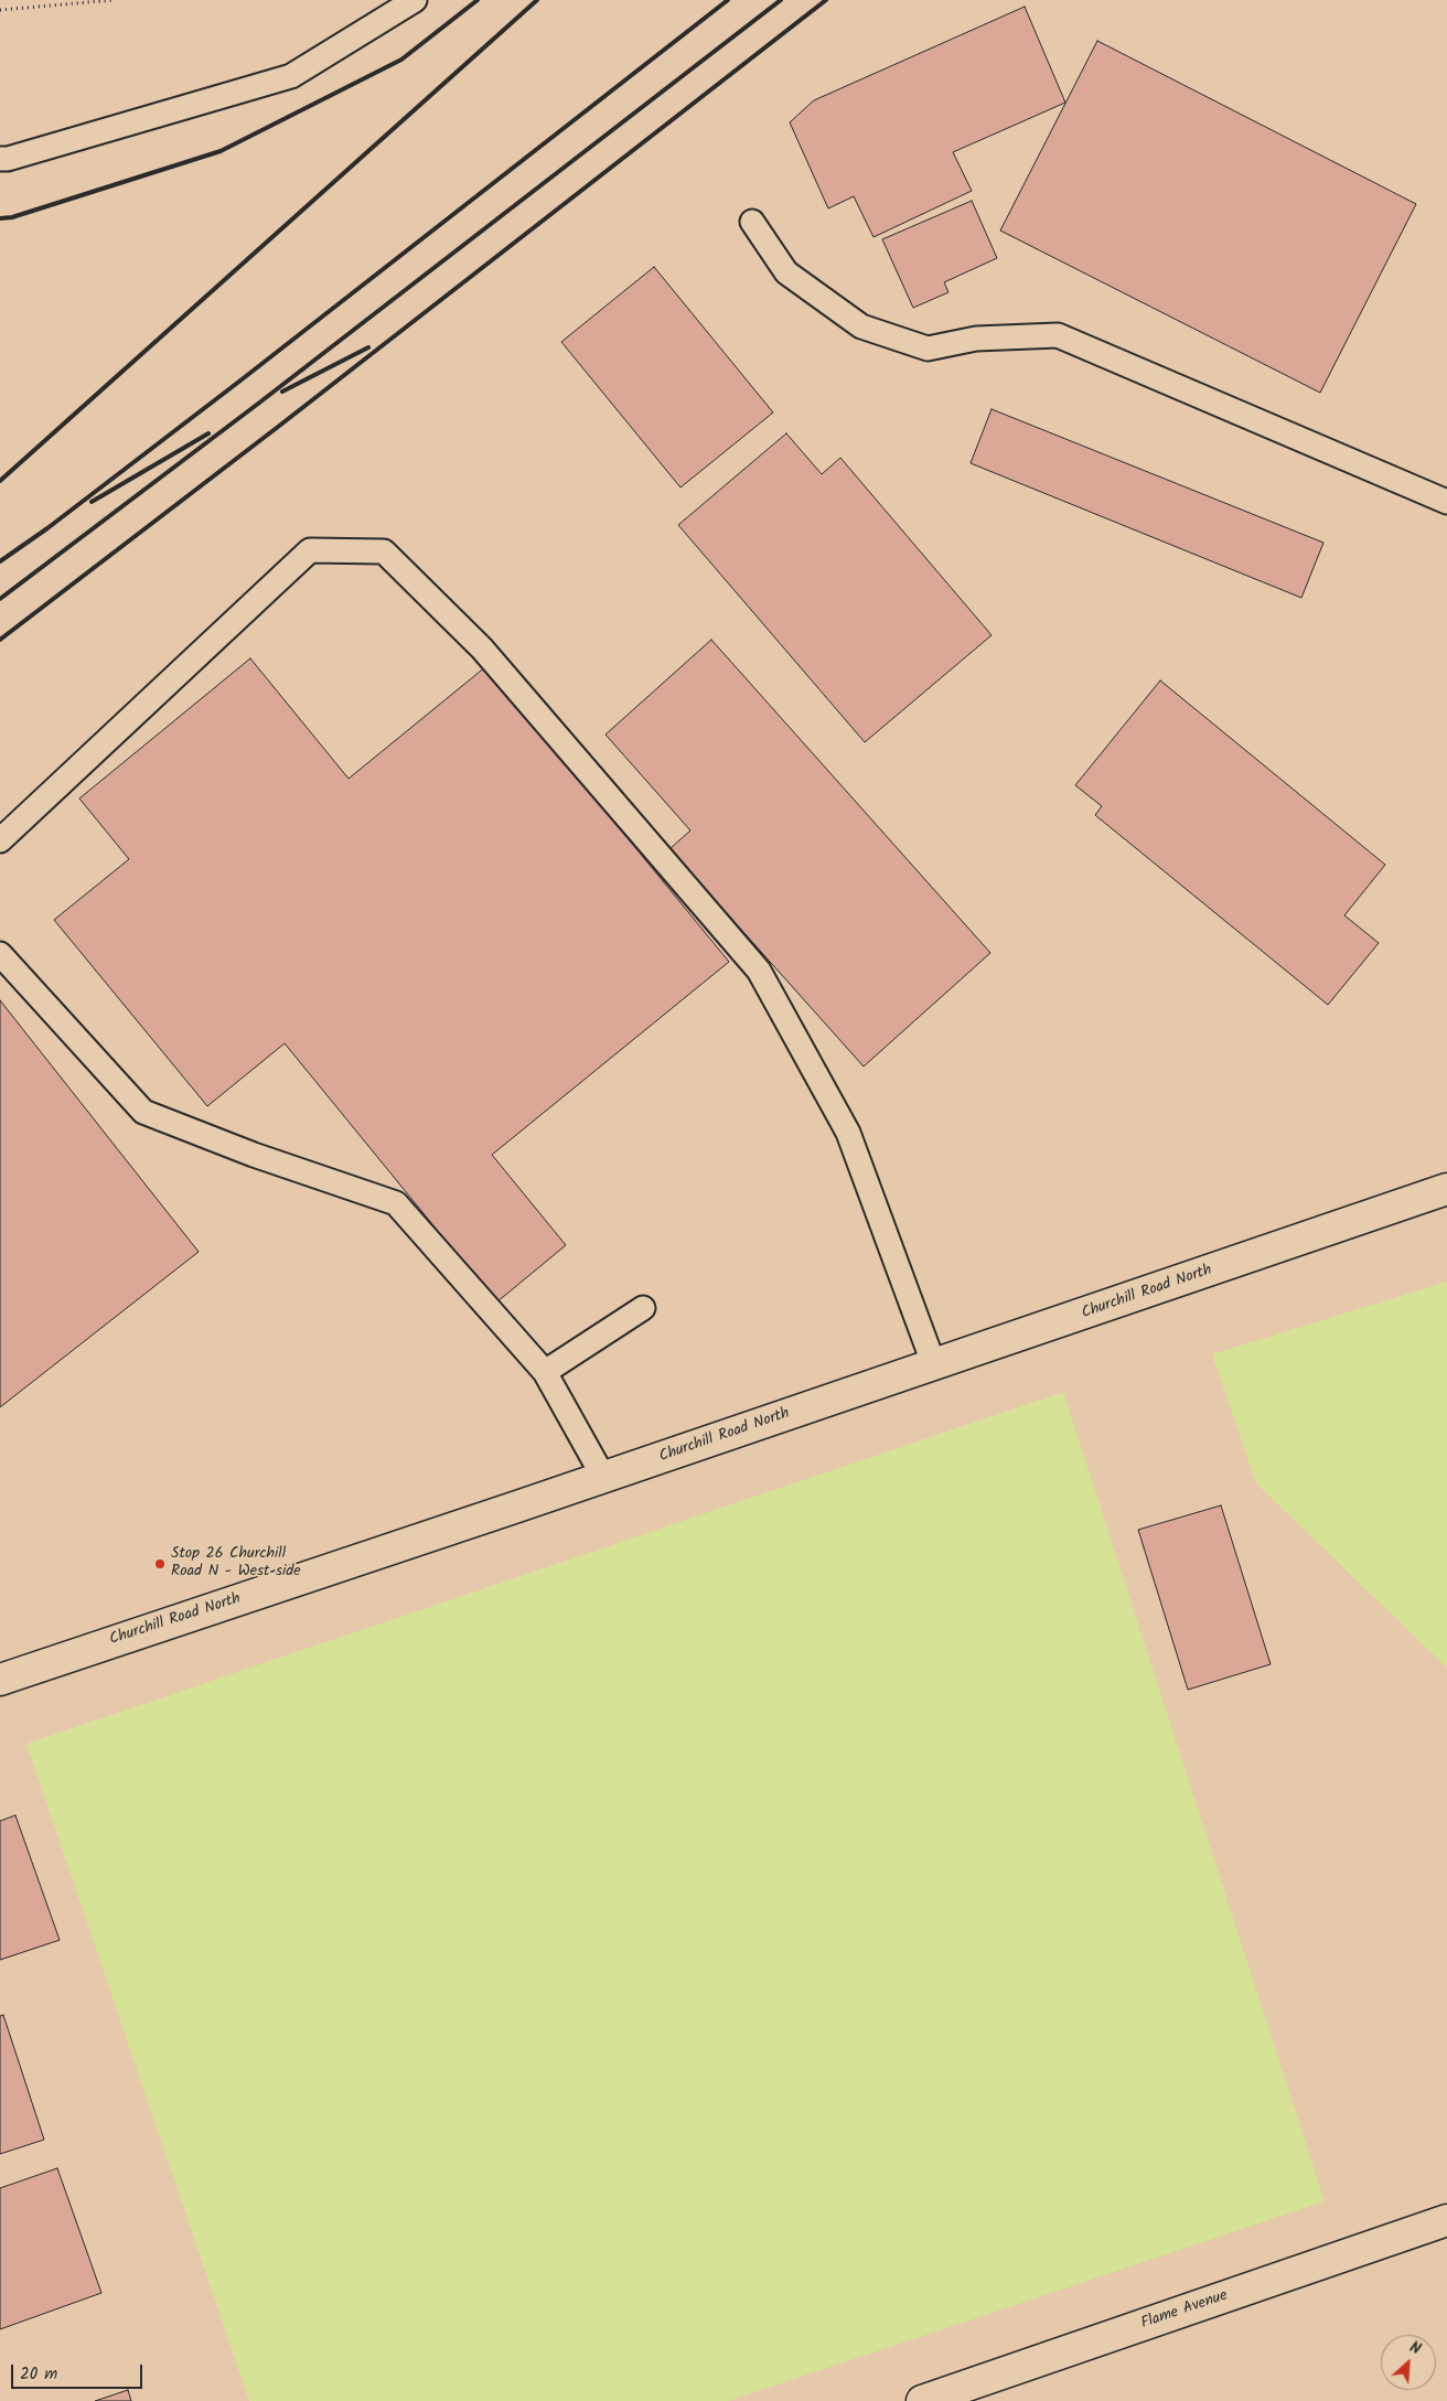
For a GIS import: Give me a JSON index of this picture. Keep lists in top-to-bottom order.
{
  "streets": {
    "street": ["Churchill Road North", "Flame Avenue"]
  },
  "places": ["Stop 26 Churchill Road N - West side"],
  "scale_bar": "20 m",
  "north": "top right"
}
